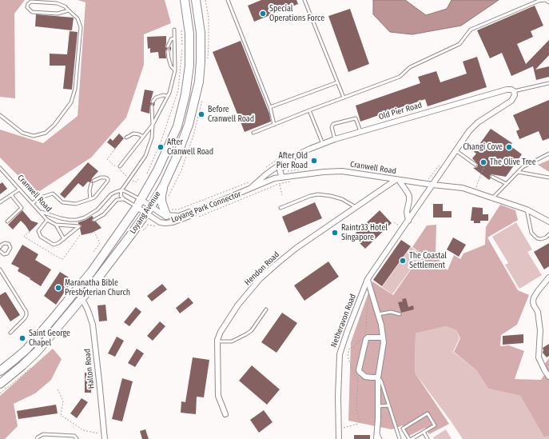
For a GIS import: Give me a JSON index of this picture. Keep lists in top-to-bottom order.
{
  "streets": {
    "main road": ["Loyang Avenue"],
    "street": [
      "Old Pier Road",
      "Cranwell Road",
      "Hendon Road",
      "Netheravon Road",
      "Halton Road"
    ],
    "path": ["Loyang Park Connector"]
  },
  "crossings": [
    ["Old Pier Road", "Cranwell Road"],
    ["Old Pier Road", "Netheravon Road"],
    ["Cranwell Road", "Loyang Avenue"],
    ["Cranwell Road", "Hendon Road"],
    ["Cranwell Road", "Netheravon Road"],
    ["Loyang Avenue", "Halton Road"]
  ],
  "places": [
    "Special Operations Force",
    "Before Cranwell Road",
    "After Cranwell Road",
    "Changi Cove",
    "After Old Pier Road",
    "The Olive Tree",
    "Raintr33 Hotel Singapore",
    "The Coastal Settlement",
    "Maranatha Bible Presbyterian Church",
    "Saint George Chapel"
  ]
}
